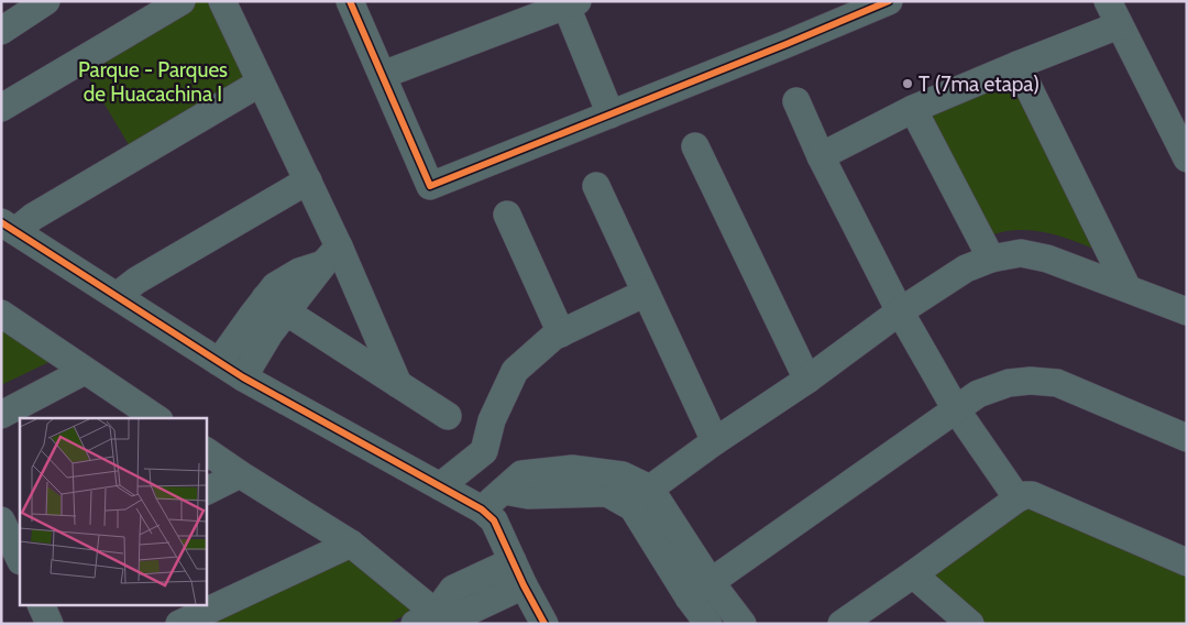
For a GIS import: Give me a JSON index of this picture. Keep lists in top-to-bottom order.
{
  "parks": ["Parque - Parques de Huacachina I"],
  "places": ["T (7ma etapa)"]
}
